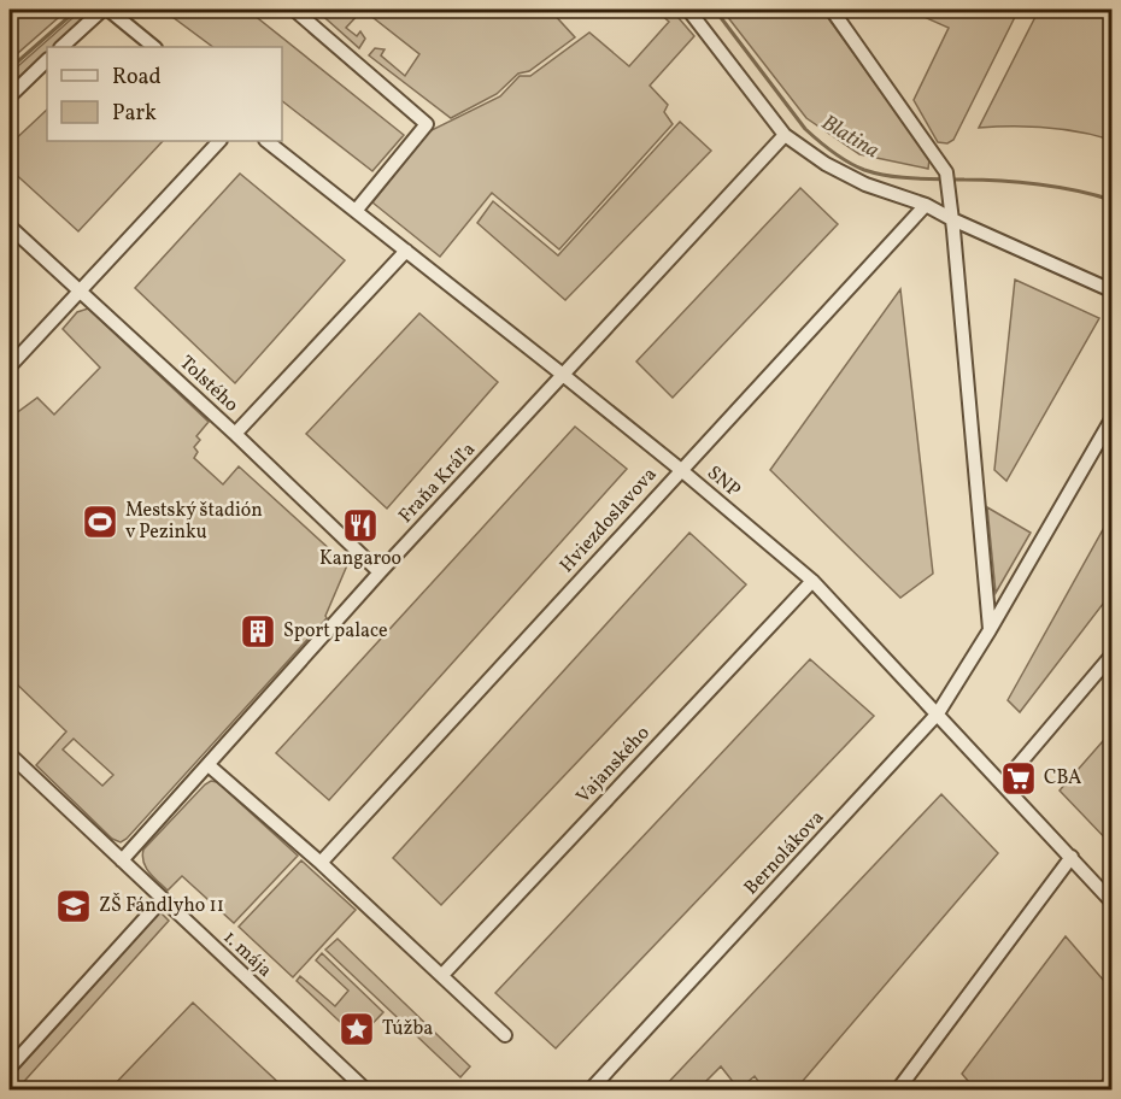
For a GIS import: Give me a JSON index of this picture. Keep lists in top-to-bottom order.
{
  "streets": {
    "street": [
      "Tolstého",
      "SNP",
      "Fraňa Kráľa",
      "Hviezdoslavova",
      "Vajanského",
      "Bernolákova",
      "1. mája"
    ]
  },
  "crossings": [
    ["Tolstého", "Fraňa Kráľa"],
    ["SNP", "Fraňa Kráľa"],
    ["SNP", "Hviezdoslavova"],
    ["SNP", "Vajanského"],
    ["SNP", "Bernolákova"],
    ["Fraňa Kráľa", "1. mája"]
  ],
  "water": ["Blatina"],
  "places": {
    "sports": ["Mestský štadión v Pezinku"],
    "restaurant": ["Kangaroo"],
    "building": ["Sport palace"],
    "supermarket": ["CBA"],
    "school or university": ["ZŠ Fándlyho 11"],
    "place": ["Túžba"]
  },
  "legend": ["Road", "Park"]
}
